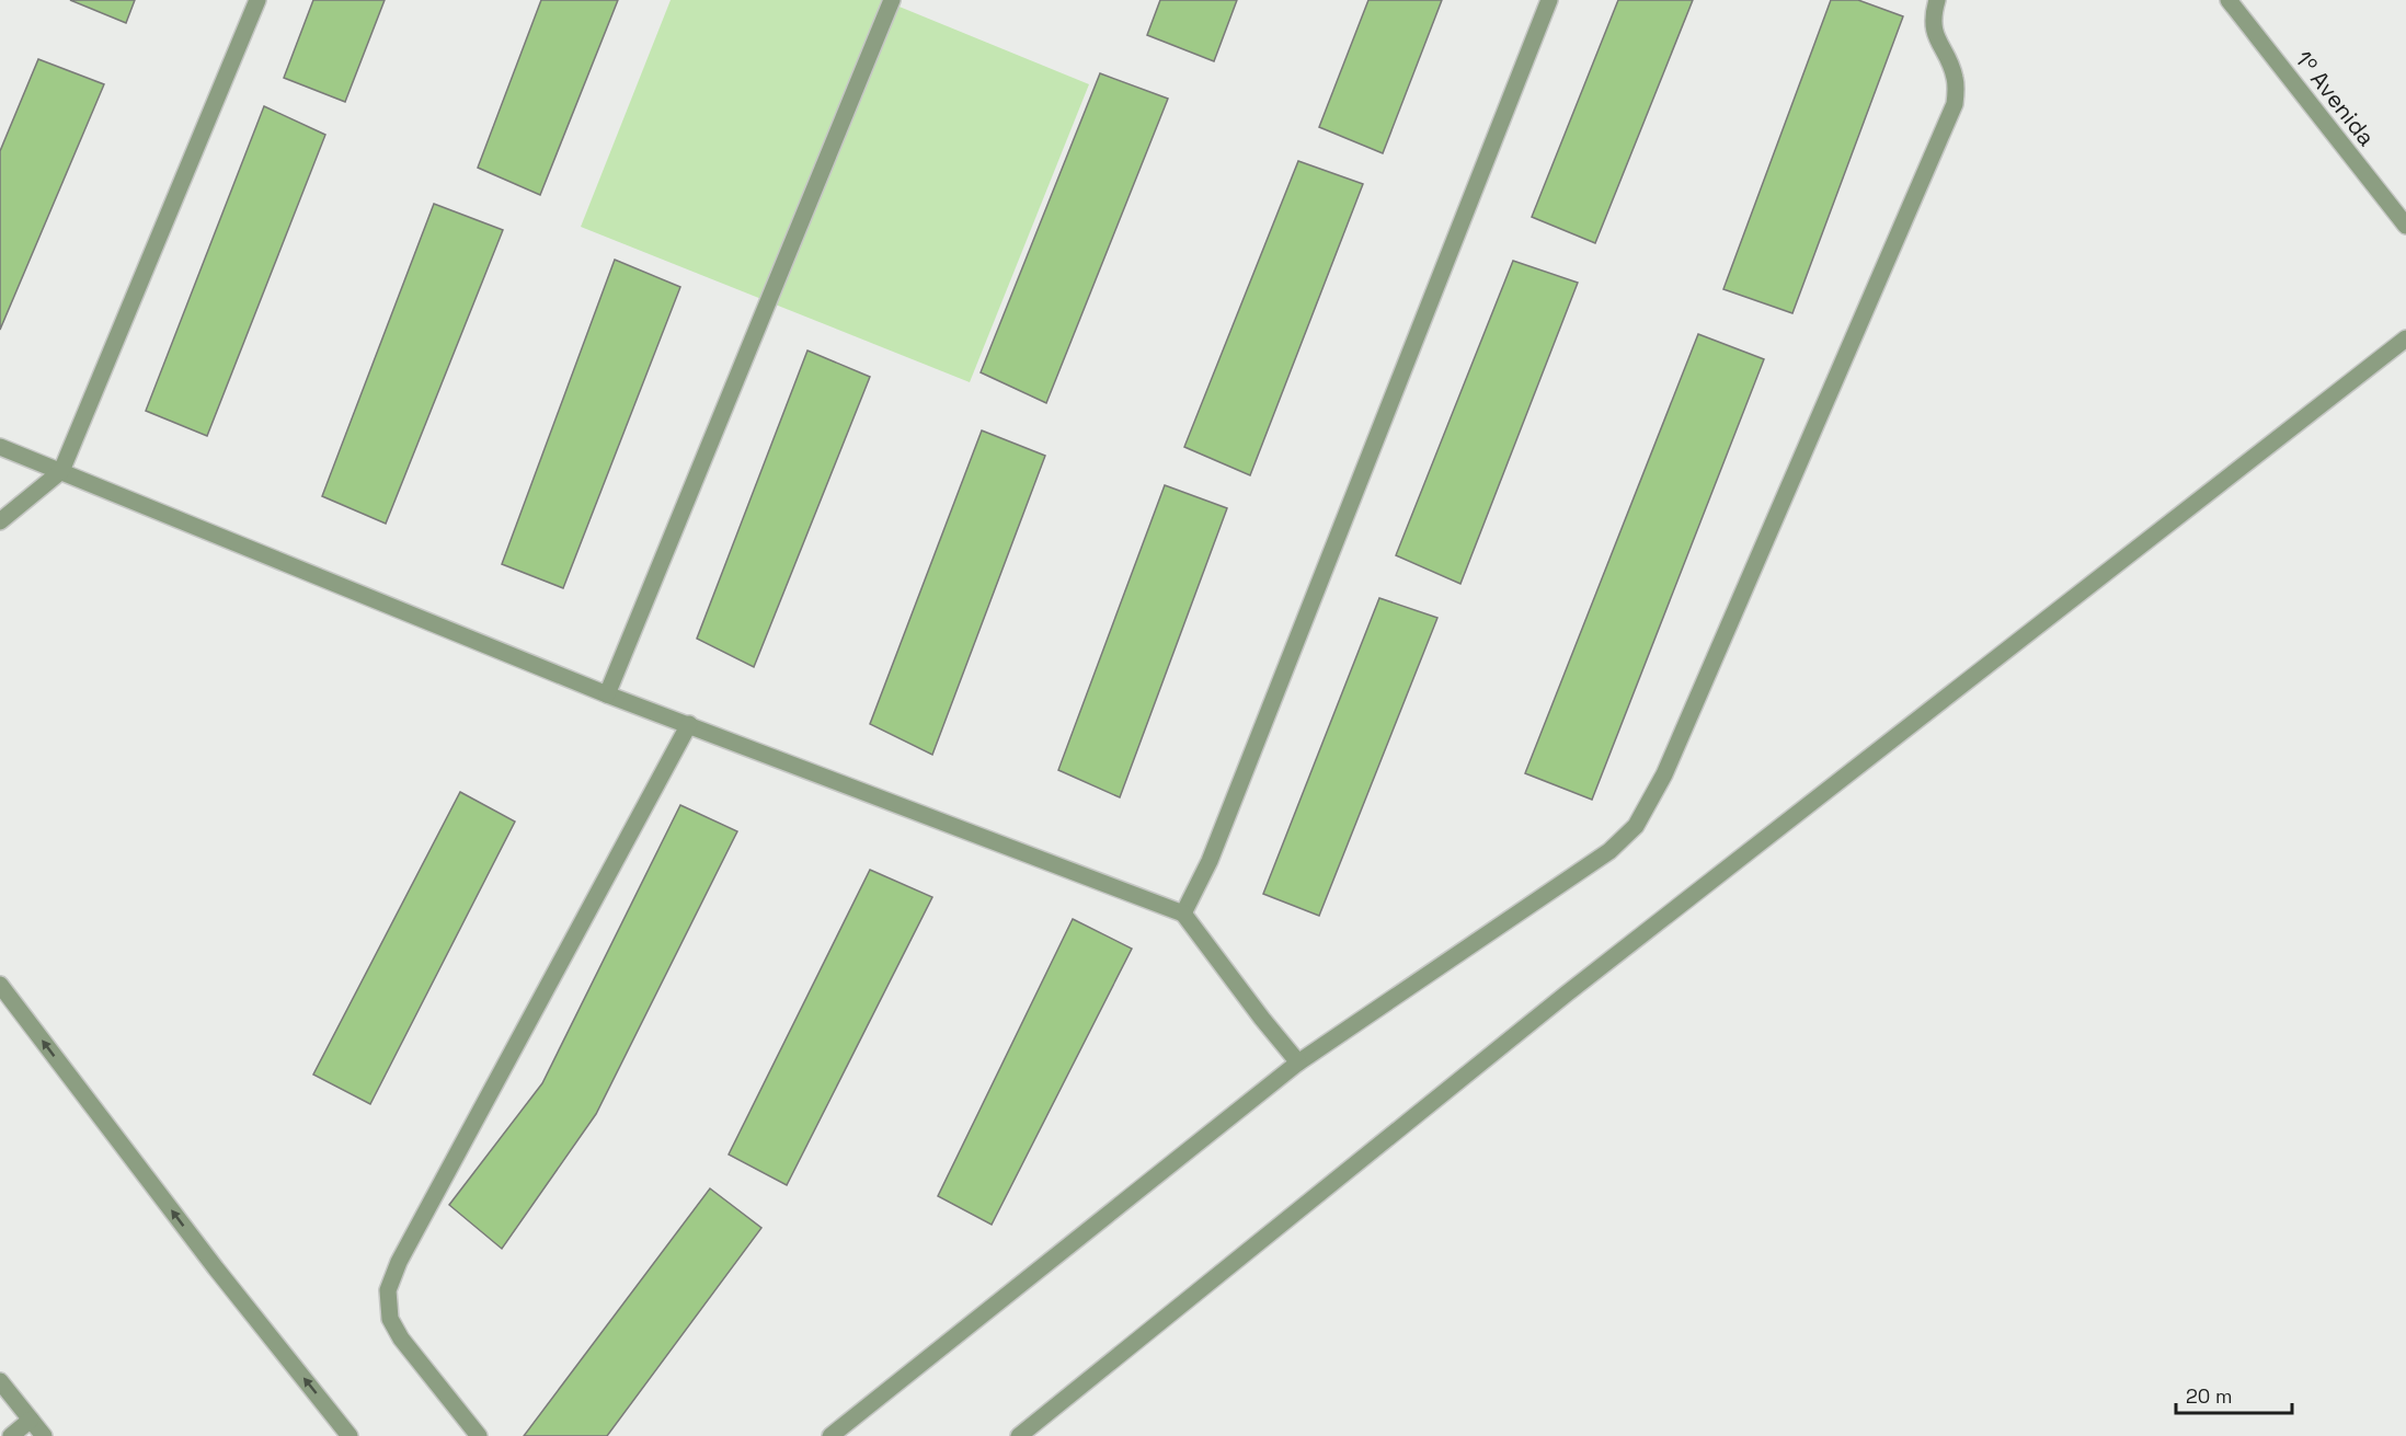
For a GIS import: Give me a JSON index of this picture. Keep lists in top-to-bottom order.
{
  "streets": {
    "street": ["1º Avenida"]
  },
  "scale_bar": "20 m"
}
